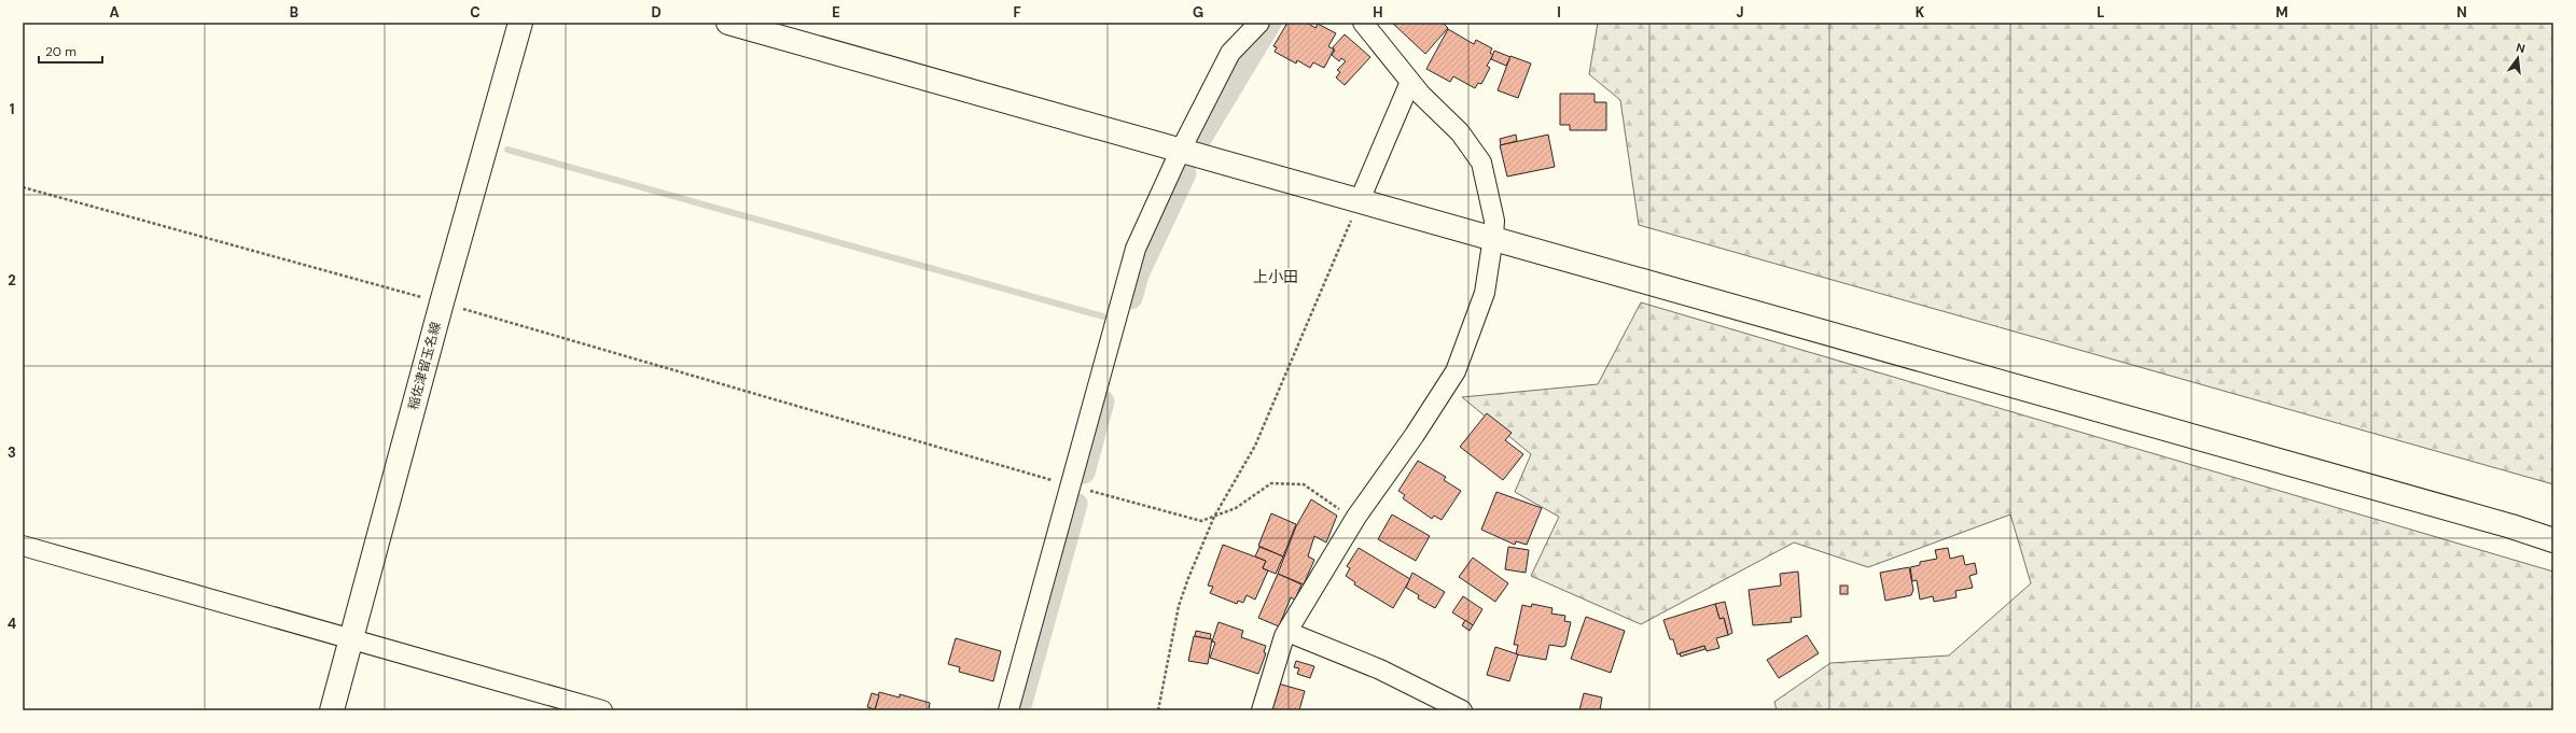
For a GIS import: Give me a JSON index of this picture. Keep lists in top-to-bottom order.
{
  "streets": {
    "street": ["稲佐津留玉名線"]
  },
  "districts": ["上小田"],
  "scale_bar": "20 m",
  "north": "top",
  "grid": {
    "columns": [
      "A",
      "B",
      "C",
      "D",
      "E",
      "F",
      "G",
      "H",
      "I",
      "J",
      "K",
      "L",
      "M",
      "N"
    ],
    "rows": [
      "1",
      "2",
      "3",
      "4"
    ]
  }
}
